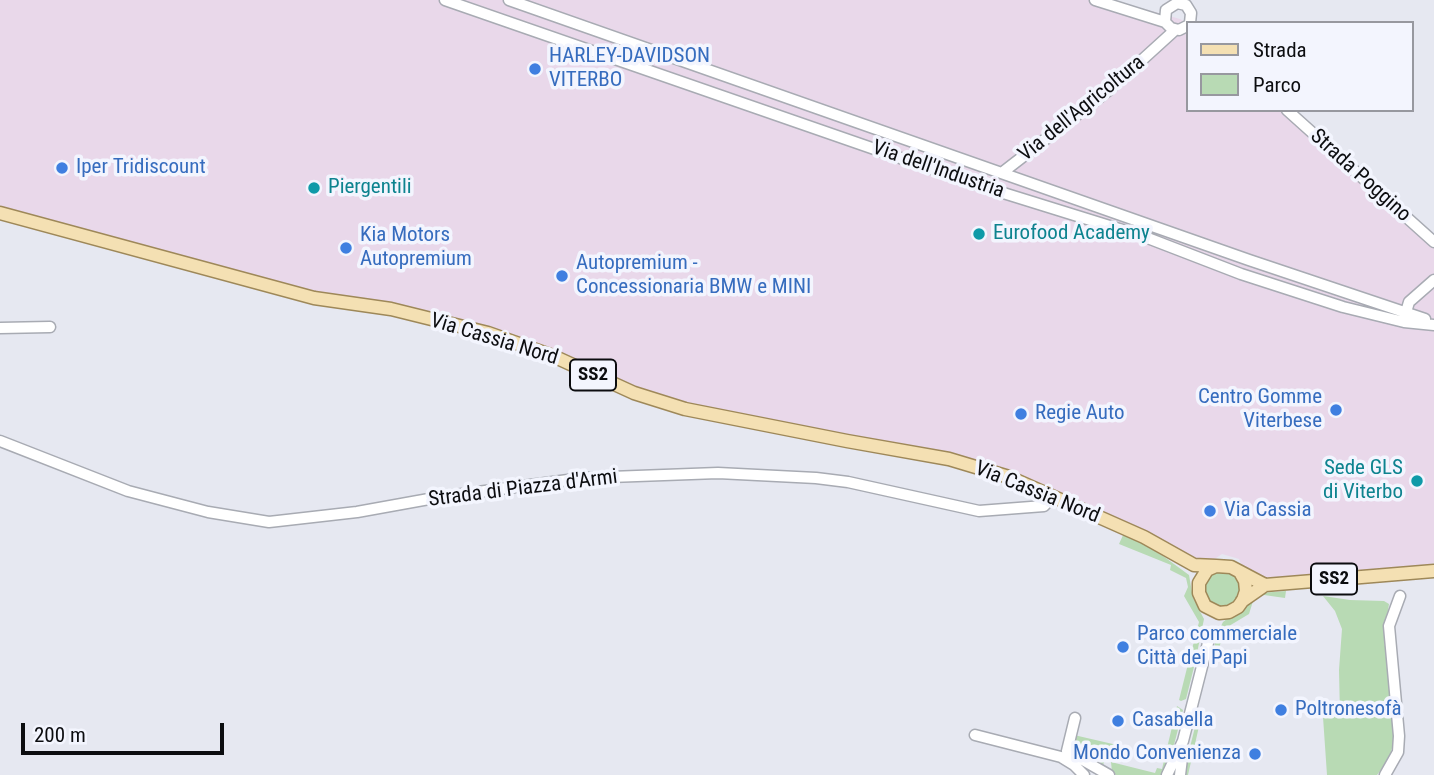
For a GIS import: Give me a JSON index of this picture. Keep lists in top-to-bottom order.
{
  "streets": {
    "main road": ["Via Cassia Nord", "SS2"],
    "street": [
      "Via dell'Agricoltura",
      "Via dell'Industria",
      "Strada Poggino",
      "Strada di Piazza d'Armi"
    ]
  },
  "crossings": [
    ["Via dell'Agricoltura", "Via dell'Industria"],
    ["Via Cassia Nord", "SS2"],
    ["Via Cassia Nord", "Strada di Piazza d'Armi"]
  ],
  "places": [
    "HARLEY-DAVIDSON VITERBO",
    "Iper Tridiscount",
    "Piergentili",
    "Eurofood Academy",
    "Kia Motors Autopremium",
    "Autopremium - Concessionaria BMW e MINI",
    "Centro Gomme Viterbese",
    "Regie Auto",
    "Sede GLS di Viterbo",
    "Via Cassia",
    "Parco commerciale Città dei Papi",
    "Poltronesofà",
    "Casabella",
    "Mondo Convenienza"
  ],
  "legend": ["Strada", "Parco"],
  "scale_bar": "200 m"
}
